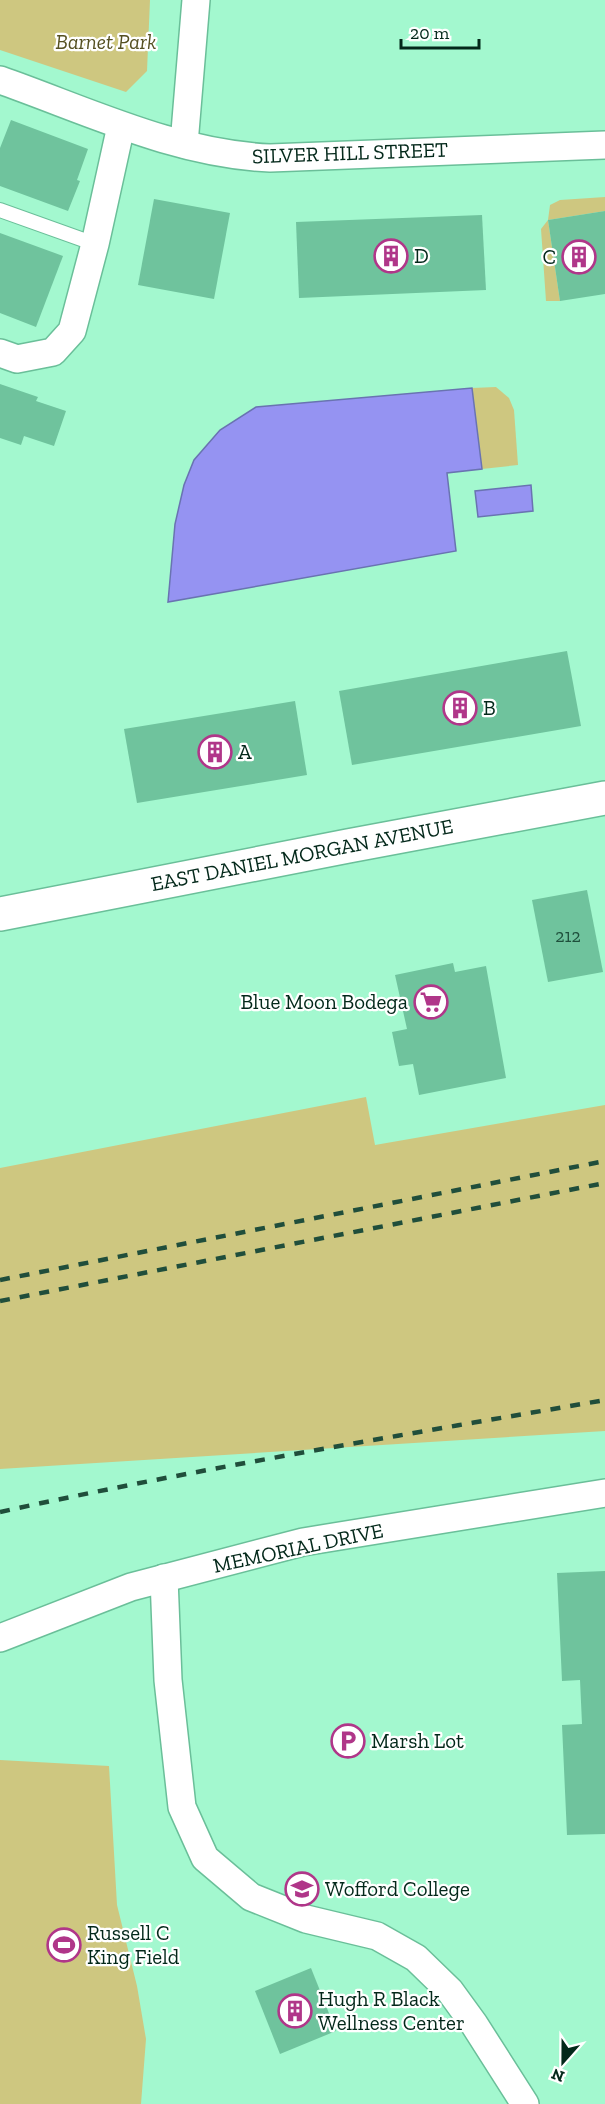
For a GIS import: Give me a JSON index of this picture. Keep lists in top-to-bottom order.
{
  "streets": {
    "main road": ["EAST DANIEL MORGAN AVENUE"],
    "street": ["SILVER HILL STREET", "MEMORIAL DRIVE"]
  },
  "parks": ["Barnet Park"],
  "places": {
    "building": [
      "D",
      "C",
      "B",
      "A",
      "Hugh R Black Wellness Center"
    ],
    "supermarket": ["Blue Moon Bodega"],
    "parking": ["Marsh Lot"],
    "school or university": ["Wofford College"],
    "sports": ["Russell C King Field"]
  },
  "house_numbers": ["212"],
  "scale_bar": "20 m",
  "north": "bottom"
}
